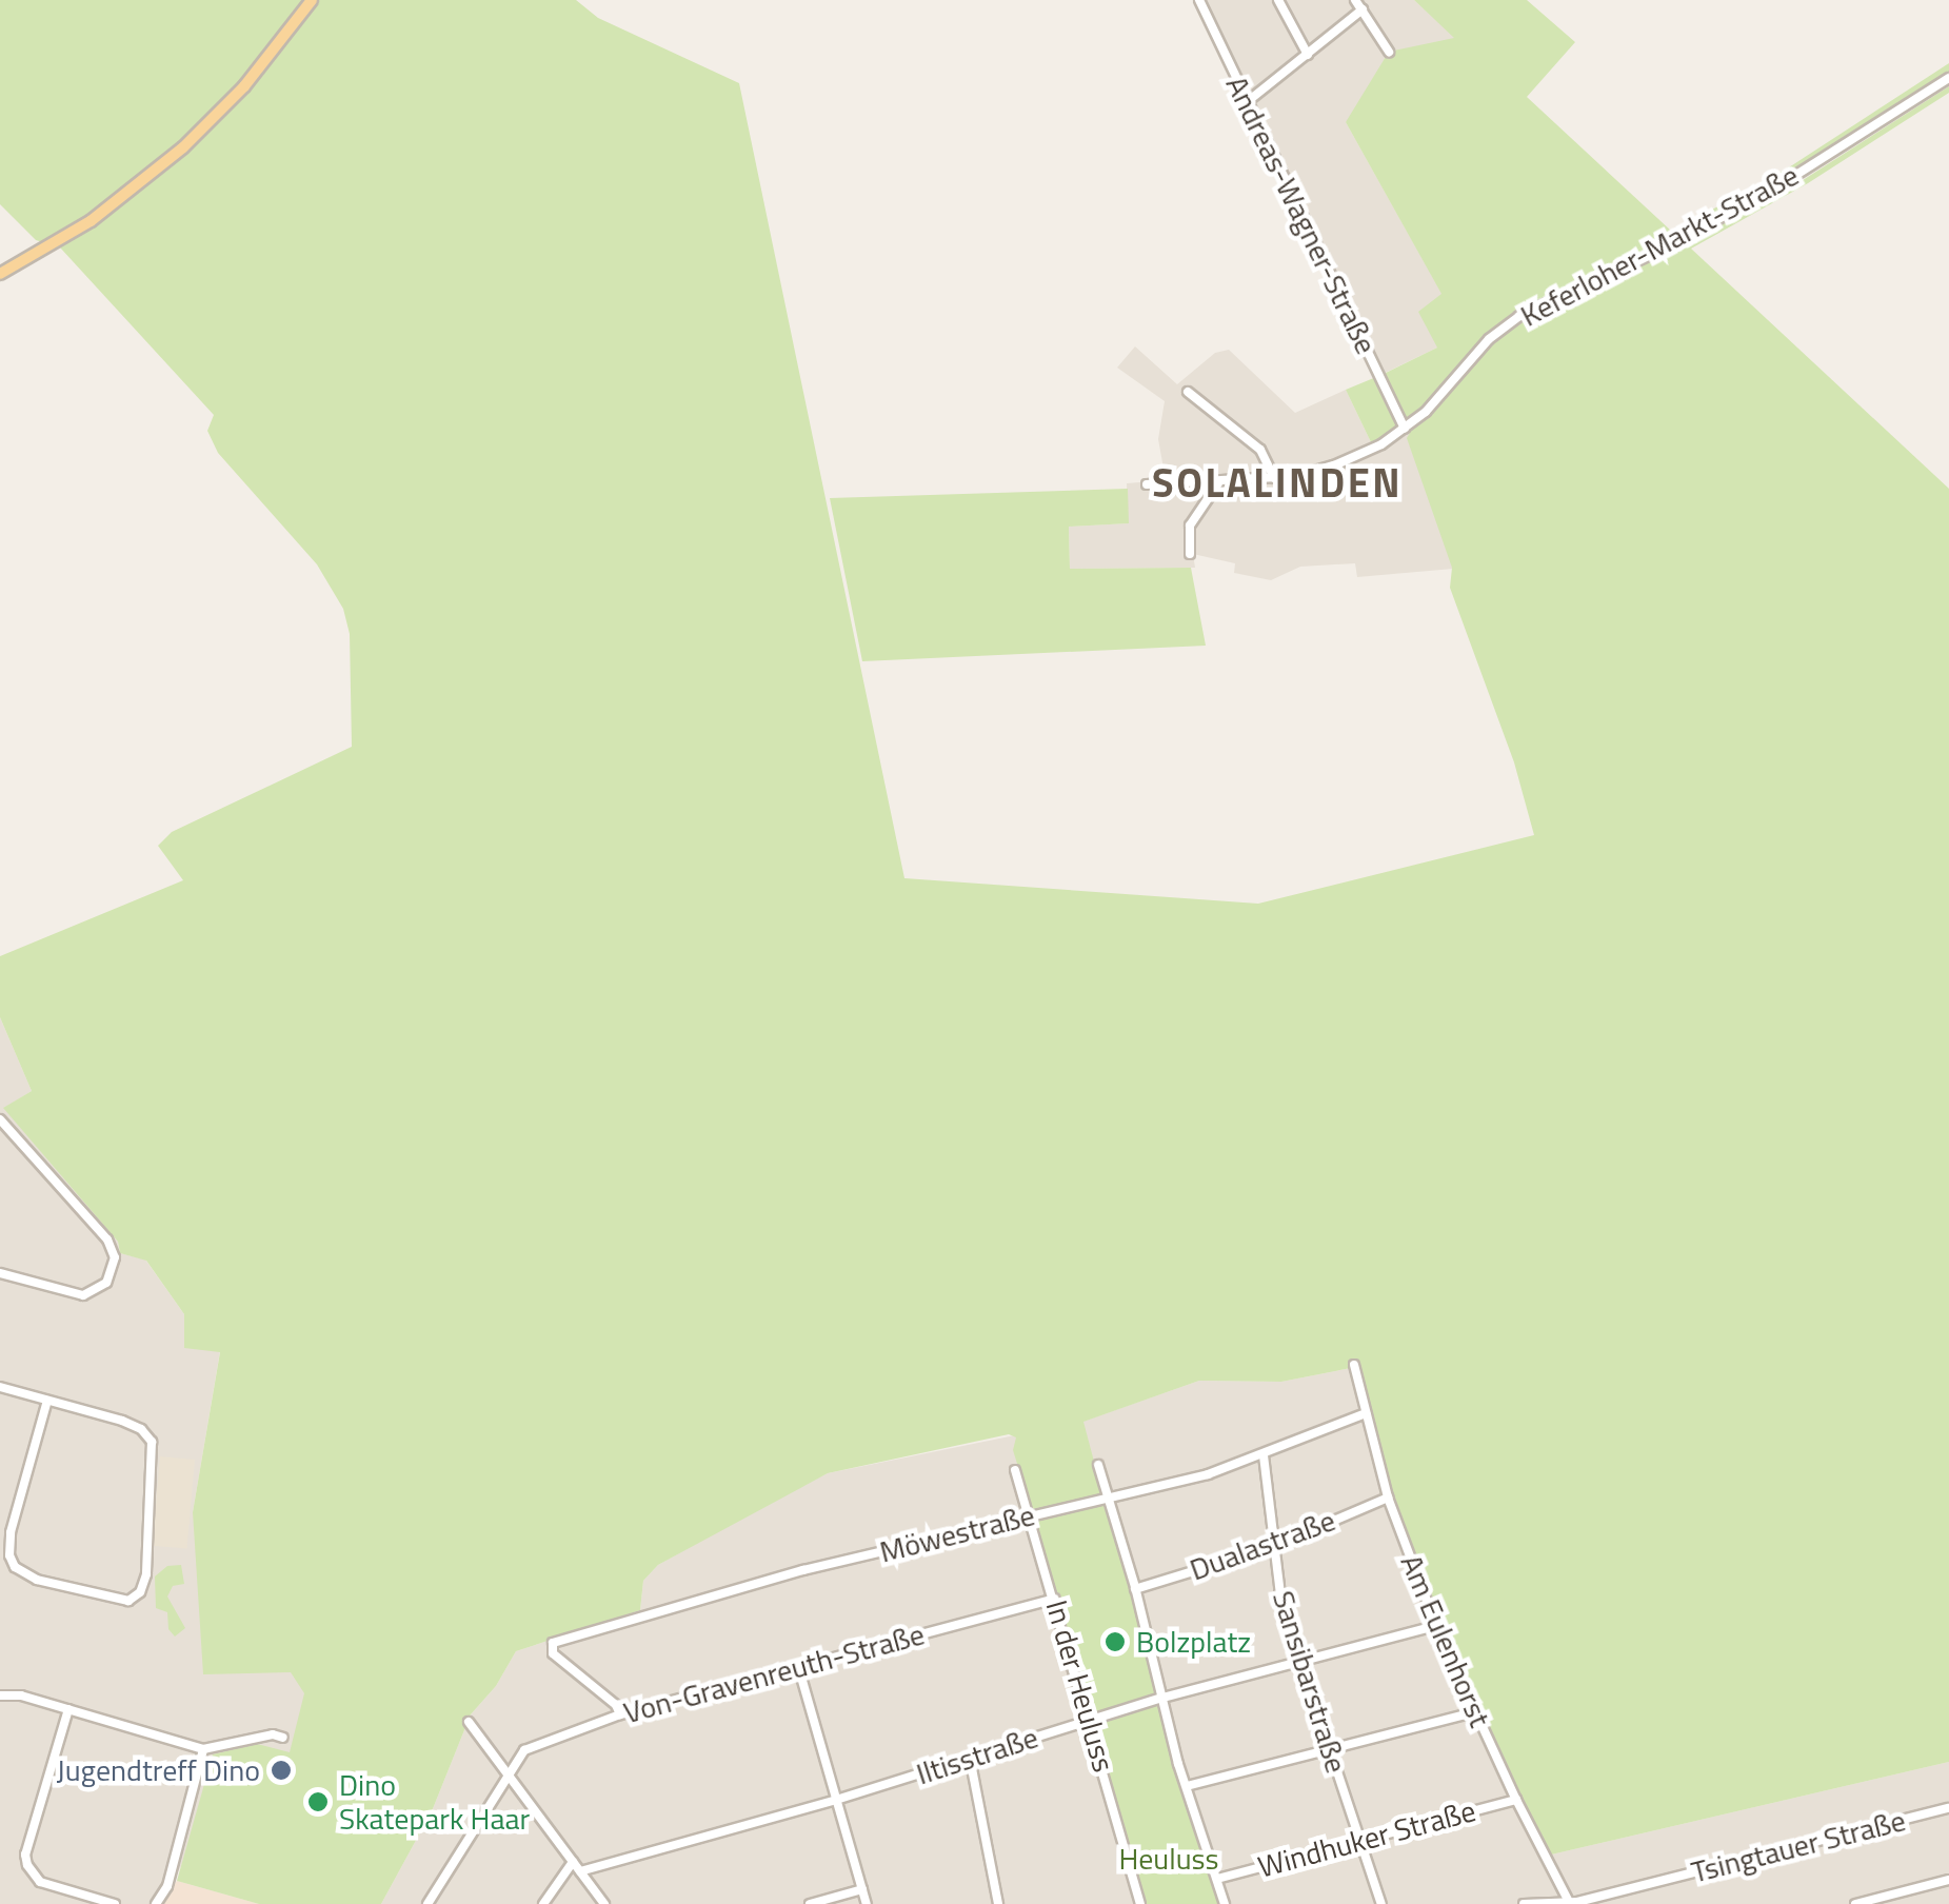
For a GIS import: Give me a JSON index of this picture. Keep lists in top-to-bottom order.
{
  "streets": {
    "street": [
      "Andreas-Wagner-Straße",
      "Keferloher-Markt-Straße",
      "Möwestraße",
      "Dualastraße",
      "Am Eulenhorst",
      "Von-Gravenreuth-Straße",
      "Sansibarstraße",
      "In der Heuluss",
      "Iltisstraße",
      "Windhuker Straße",
      "Tsingtauer Straße"
    ]
  },
  "crossings": [
    ["Andreas-Wagner-Straße", "Keferloher-Markt-Straße"],
    ["Möwestraße", "Am Eulenhorst"],
    ["Möwestraße", "Von-Gravenreuth-Straße"],
    ["Möwestraße", "Sansibarstraße"],
    ["Möwestraße", "In der Heuluss"],
    ["Dualastraße", "Am Eulenhorst"],
    ["Dualastraße", "Sansibarstraße"],
    ["Am Eulenhorst", "Iltisstraße"],
    ["Am Eulenhorst", "Windhuker Straße"],
    ["Am Eulenhorst", "Tsingtauer Straße"],
    ["Von-Gravenreuth-Straße", "In der Heuluss"],
    ["Sansibarstraße", "Iltisstraße"],
    ["Sansibarstraße", "Windhuker Straße"],
    ["In der Heuluss", "Iltisstraße"]
  ],
  "districts": ["SOLALINDEN"],
  "parks": ["Heuluss"],
  "places": ["Bolzplatz", "Jugendtreff Dino", "Dino Skatepark Haar"]
}
